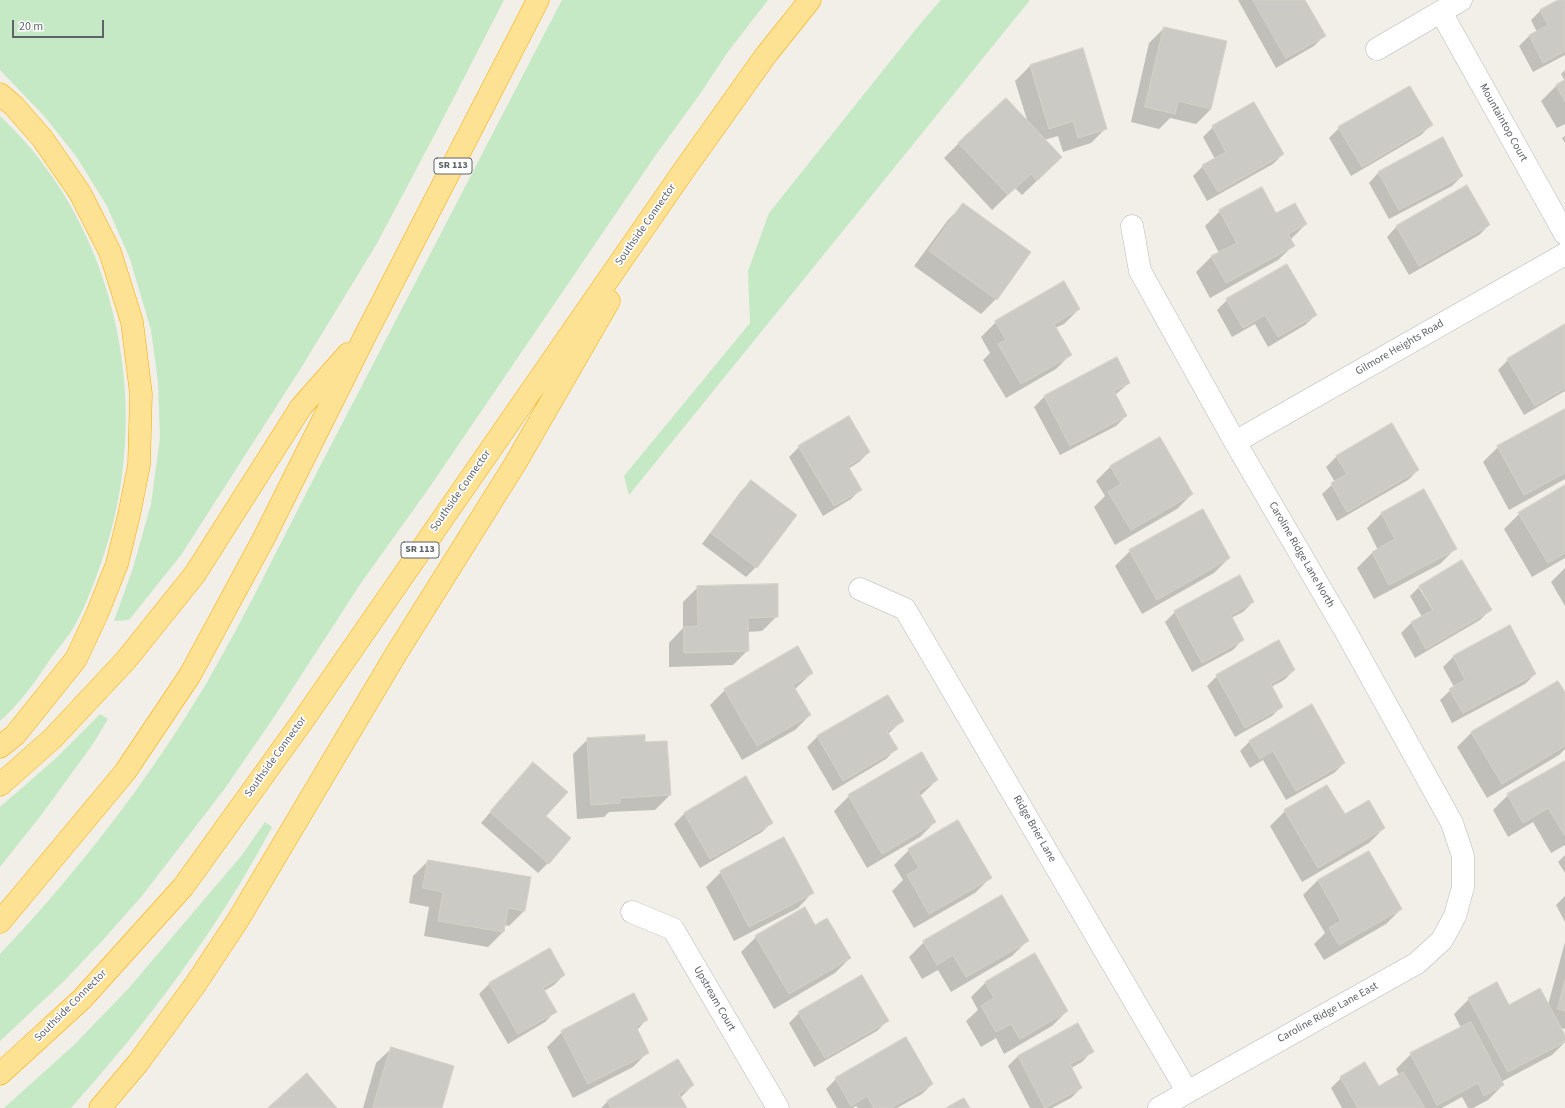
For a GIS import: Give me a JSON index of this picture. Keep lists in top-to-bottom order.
{
  "streets": {
    "highway": ["SR 113", "Southside Connector"],
    "street": [
      "Mountaintop Court",
      "Gilmore Heights Road",
      "Caroline Ridge Lane North",
      "Ridge Brier Lane",
      "Upstream Court",
      "Caroline Ridge Lane East"
    ]
  },
  "crossings": [
    ["Gilmore Heights Road", "Caroline Ridge Lane North"],
    ["Caroline Ridge Lane North", "Caroline Ridge Lane East"],
    ["Ridge Brier Lane", "Caroline Ridge Lane East"]
  ],
  "scale_bar": "20 m"
}
